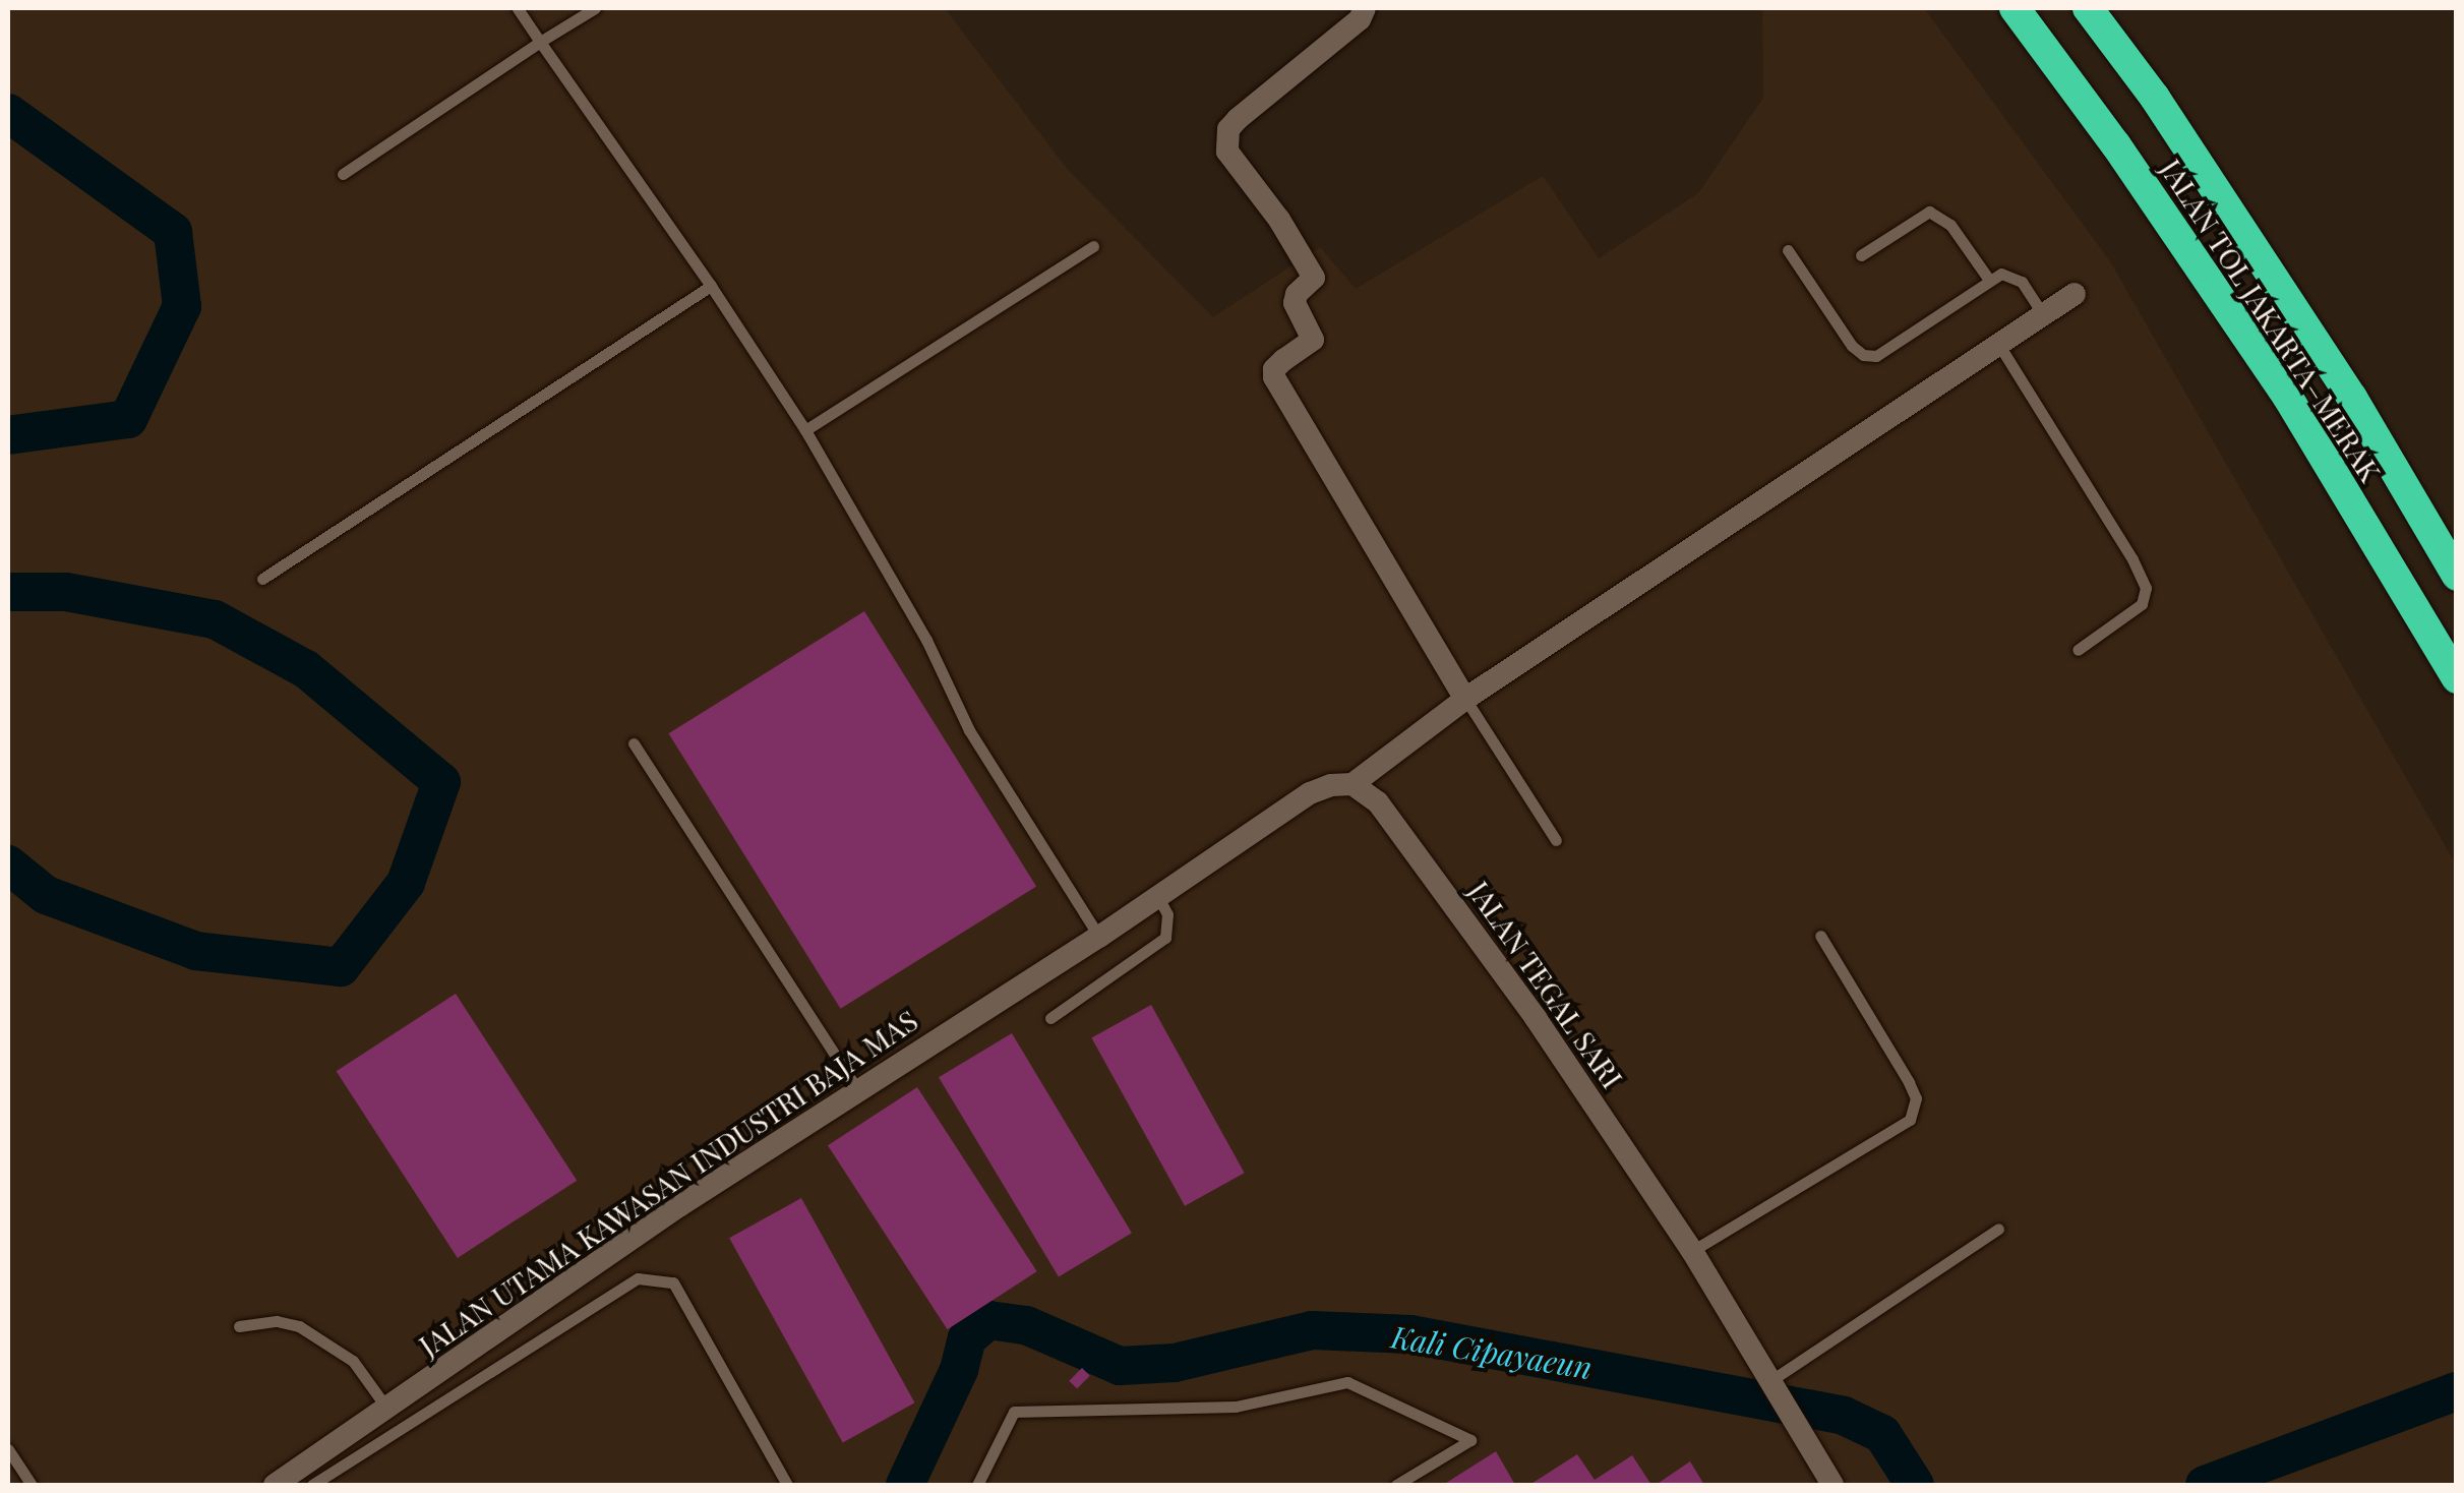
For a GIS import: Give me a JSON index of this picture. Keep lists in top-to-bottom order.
{
  "streets": {
    "highway": ["JALAN TOL JAKARTA–MERAK"],
    "street": ["JALAN TEGAL SARI", "JALAN UTAMA KAWASAN INDUSTRI BAJA MAS"]
  },
  "water": ["Kali Cipayaeun"]
}
